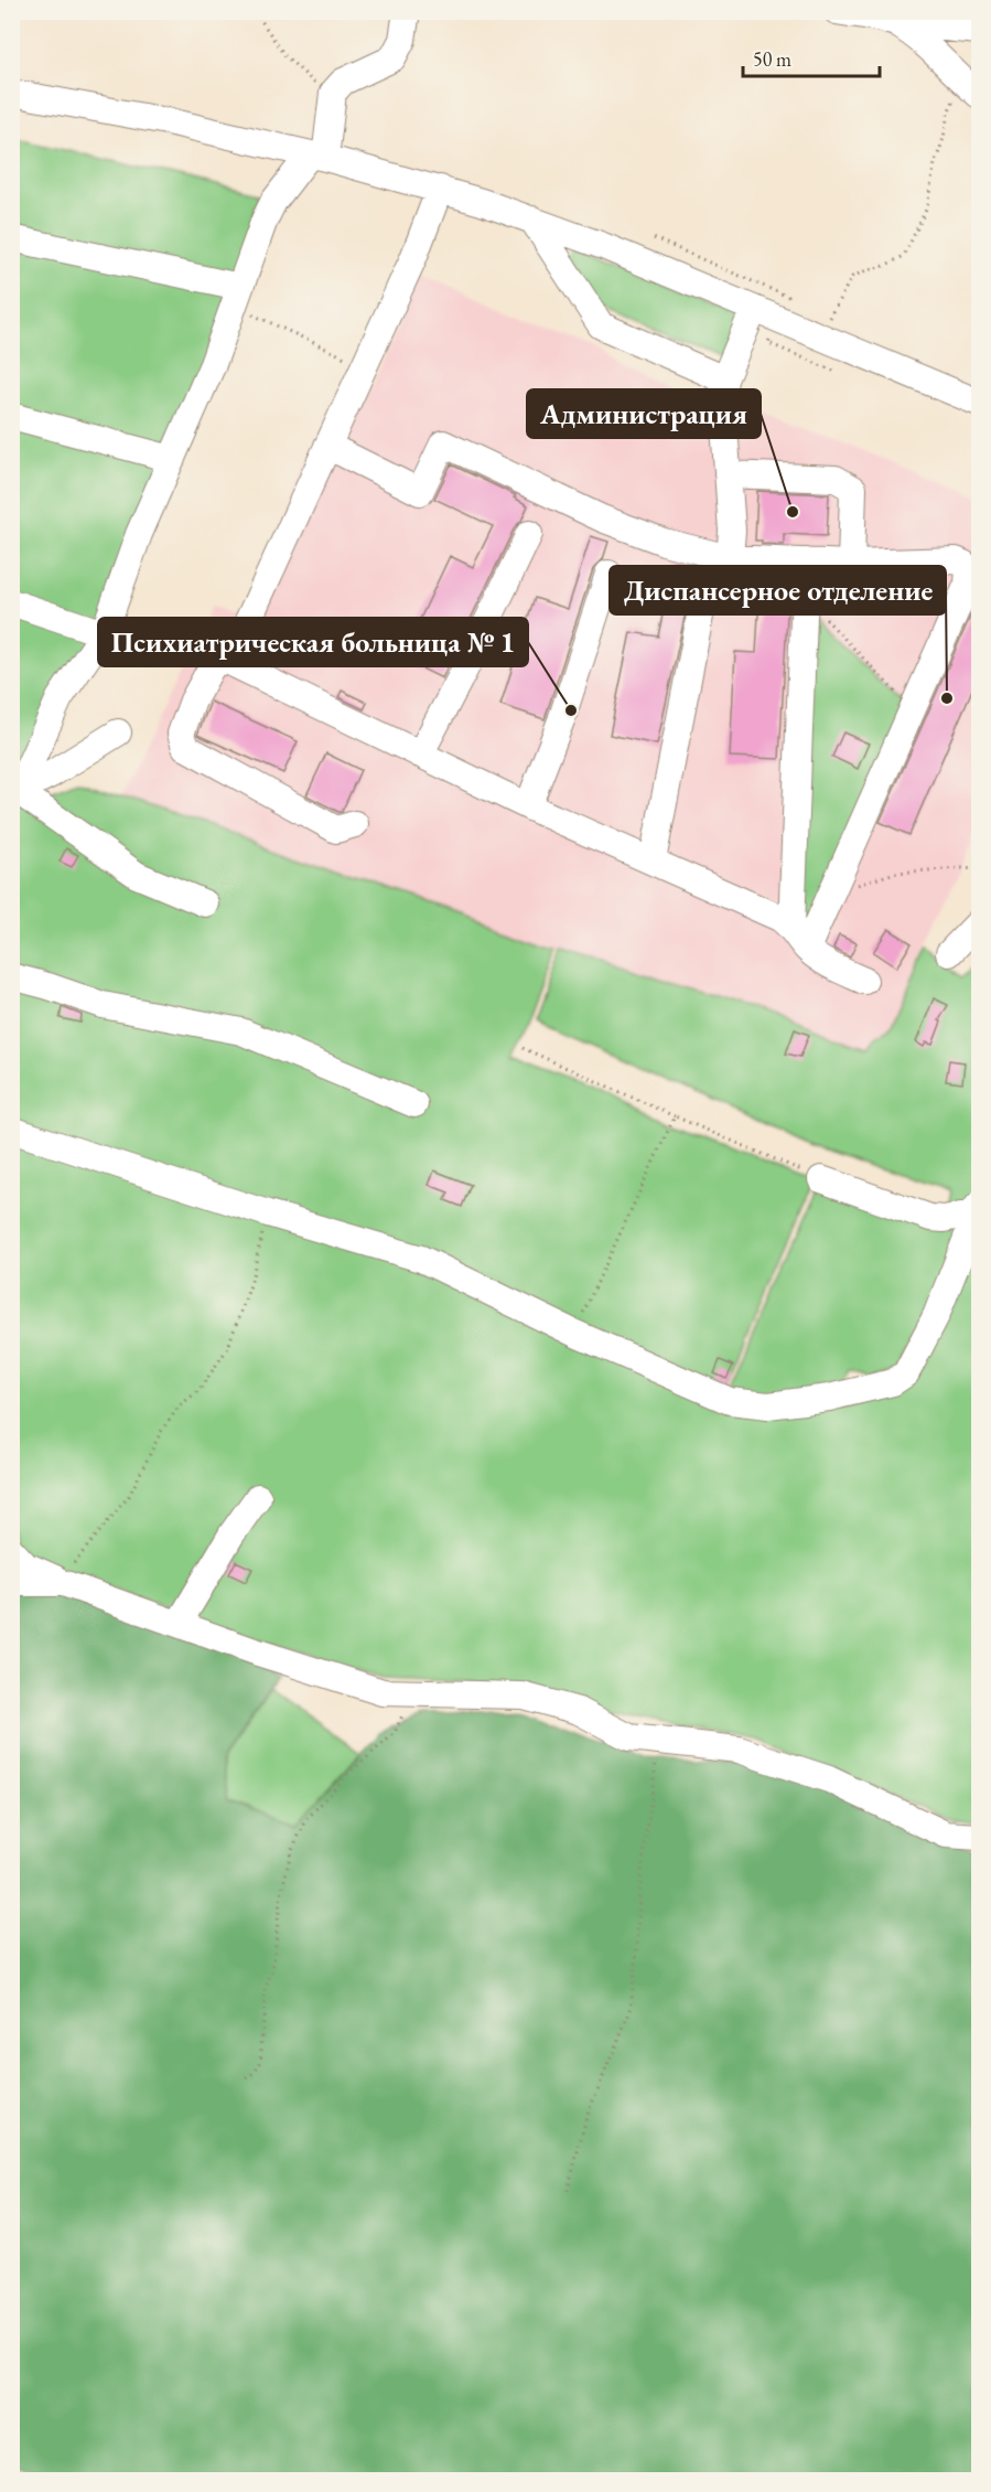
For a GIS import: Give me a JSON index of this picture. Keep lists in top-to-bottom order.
{
  "places": ["Администрация", "Диспансерное отделение", "Психиатрическая больница № 1"],
  "scale_bar": "50 m"
}
